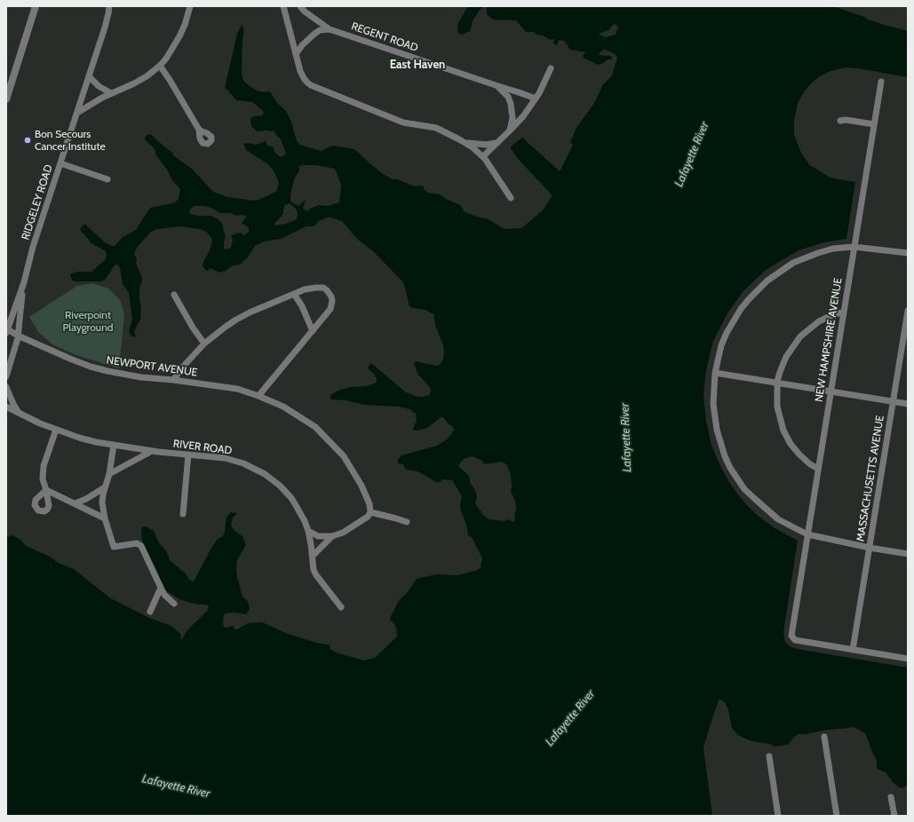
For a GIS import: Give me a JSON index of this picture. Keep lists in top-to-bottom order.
{
  "streets": {
    "street": [
      "REGENT ROAD",
      "RIDGELEY ROAD",
      "NEW HAMPSHIRE AVENUE",
      "NEWPORT AVENUE",
      "RIVER ROAD",
      "MASSACHUSETTS AVENUE"
    ]
  },
  "crossings": [
    ["RIDGELEY ROAD", "NEWPORT AVENUE"],
    ["NEW HAMPSHIRE AVENUE", "MASSACHUSETTS AVENUE"]
  ],
  "districts": ["East Haven"],
  "water": ["Lafayette River"],
  "parks": ["Riverpoint Playground"],
  "places": ["Bon Secours Cancer Institute"]
}
